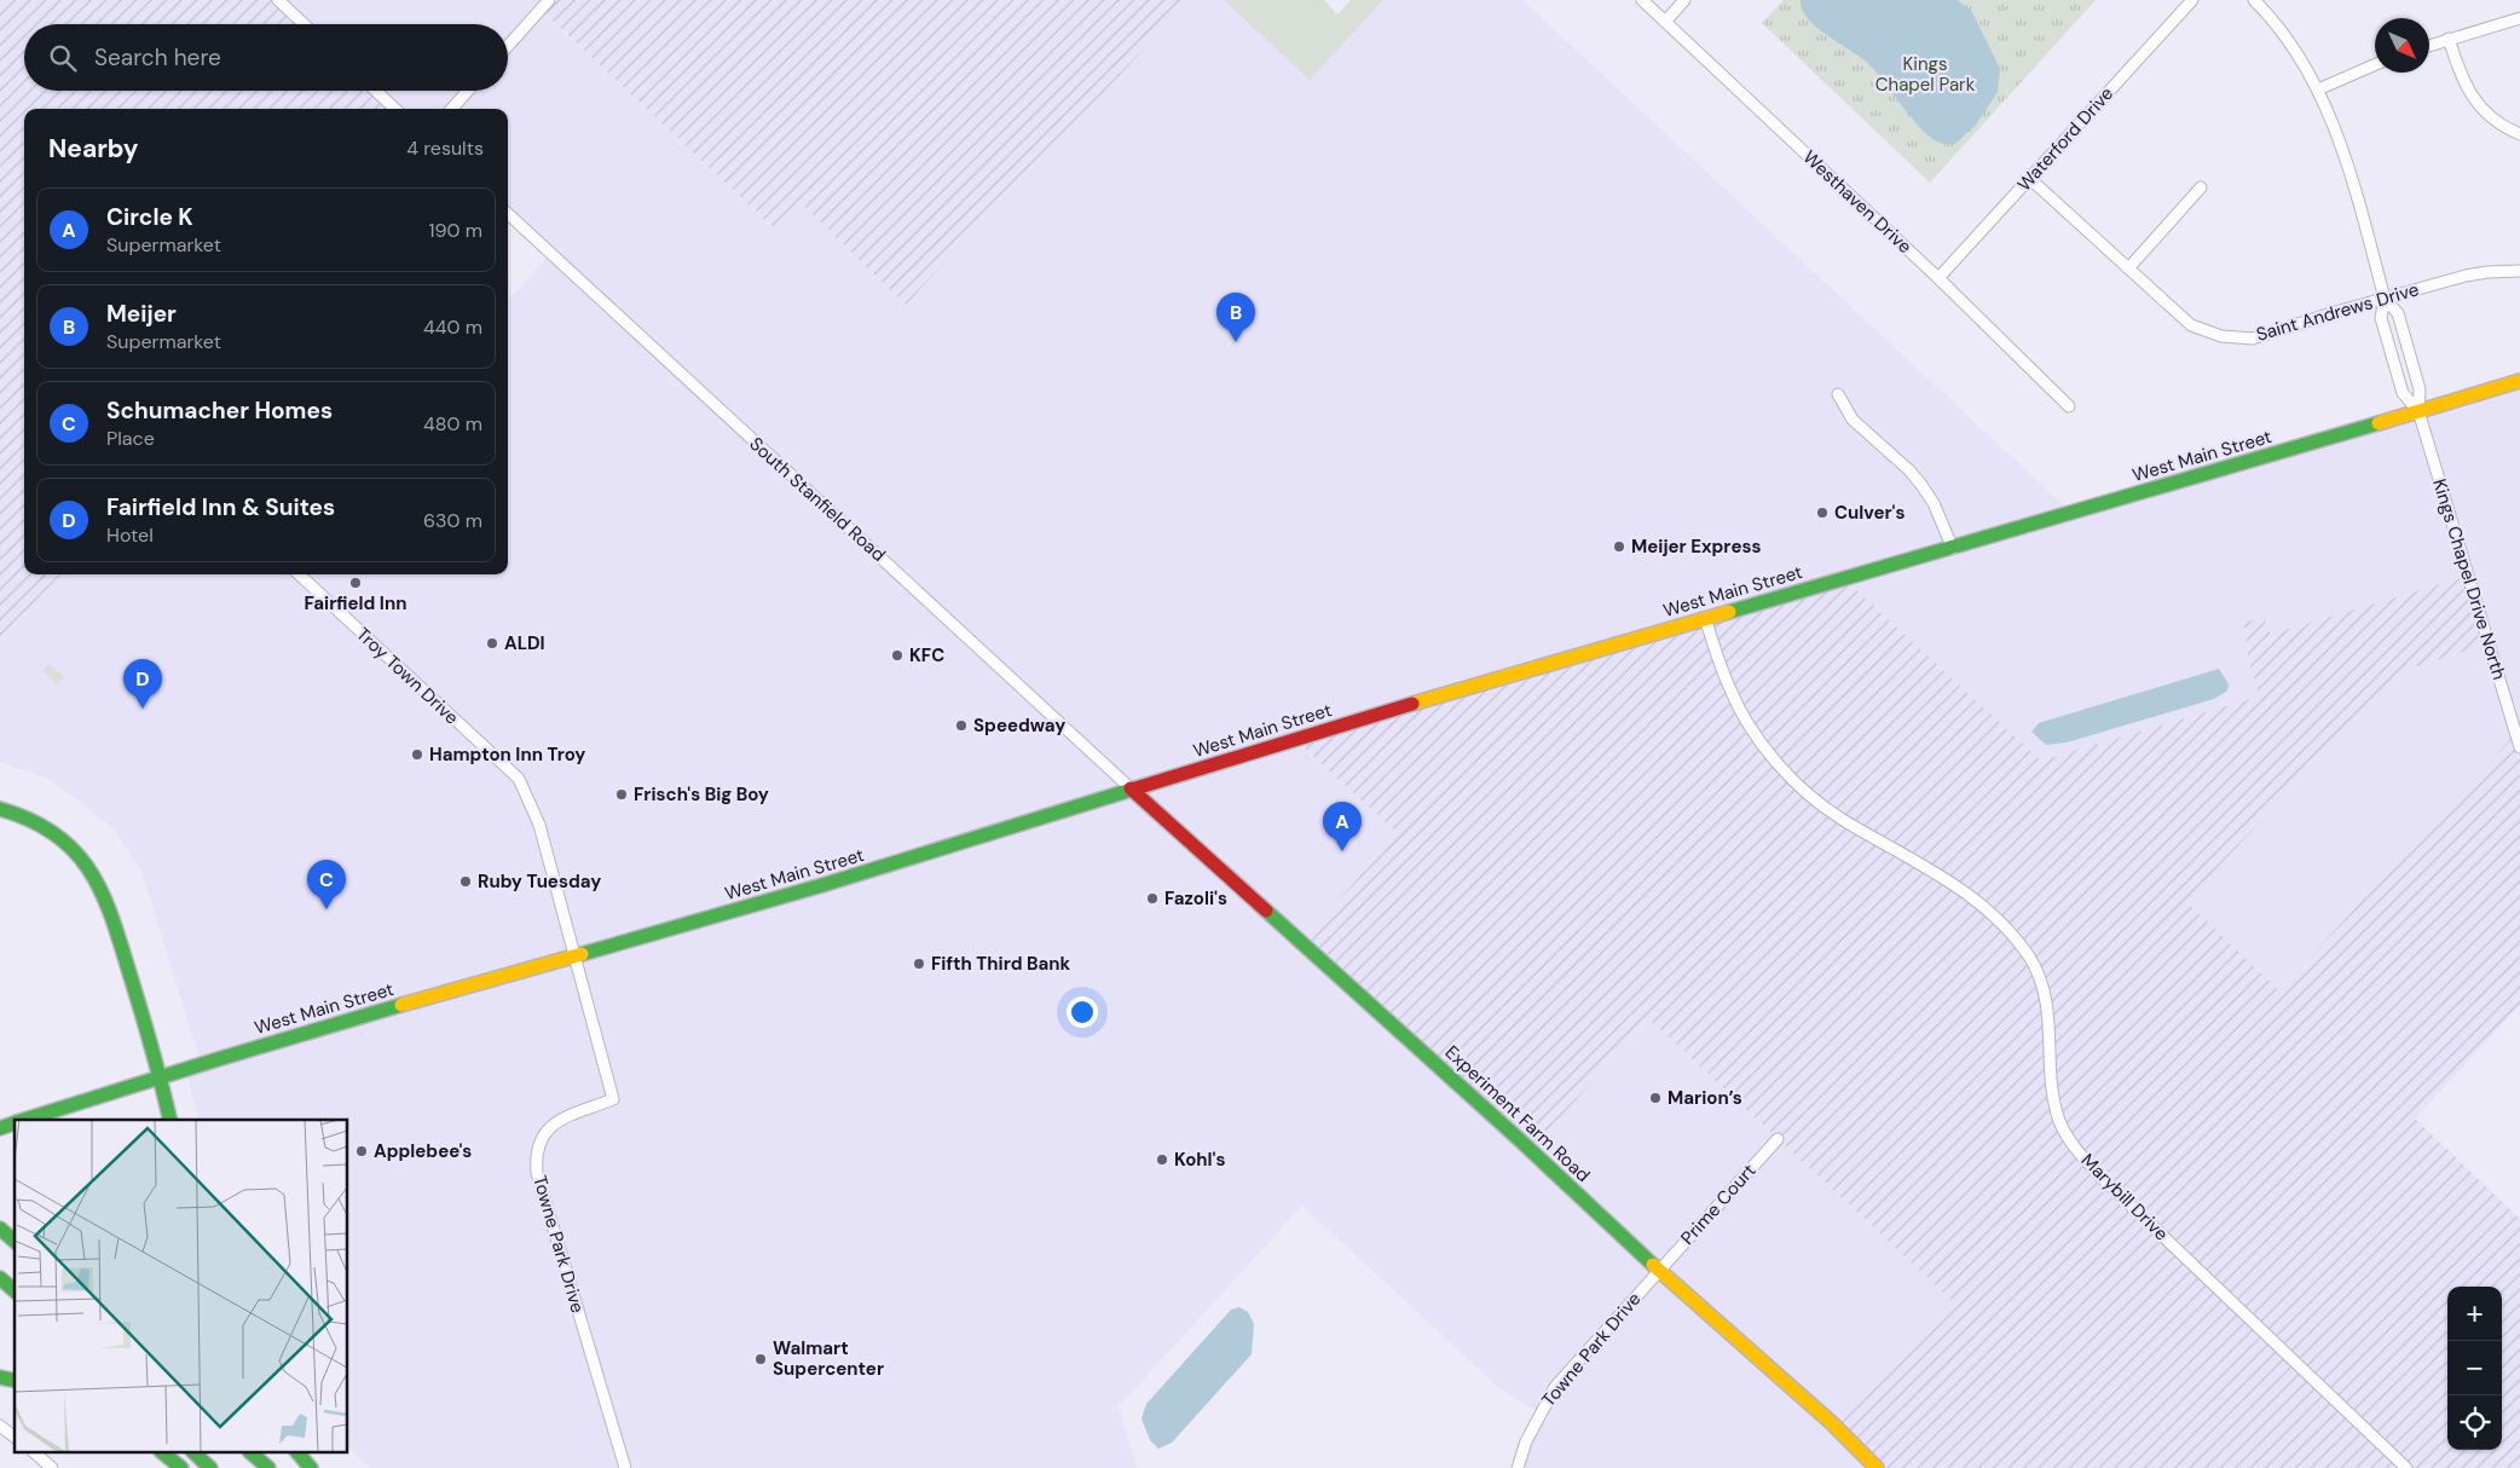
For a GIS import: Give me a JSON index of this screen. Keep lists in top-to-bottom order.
{
  "streets": {
    "main road": ["West Main Street", "Experiment Farm Road"],
    "street": [
      "Waterford Drive",
      "Westhaven Drive",
      "Saint Andrews Drive",
      "South Stanfield Road",
      "Kings Chapel Drive North",
      "Troy Town Drive",
      "Marybill Drive",
      "Prime Court",
      "Towne Park Drive"
    ]
  },
  "crossings": [
    ["Waterford Drive", "Westhaven Drive"],
    ["Waterford Drive", "Saint Andrews Drive"],
    ["West Main Street", "South Stanfield Road"],
    ["West Main Street", "Kings Chapel Drive North"],
    ["West Main Street", "Troy Town Drive"],
    ["West Main Street", "Experiment Farm Road"],
    ["West Main Street", "Marybill Drive"],
    ["West Main Street", "Towne Park Drive"],
    ["South Stanfield Road", "Experiment Farm Road"],
    ["Troy Town Drive", "Towne Park Drive"],
    ["Experiment Farm Road", "Prime Court"],
    ["Experiment Farm Road", "Towne Park Drive"],
    ["Prime Court", "Towne Park Drive"]
  ],
  "parks": ["Kings Chapel Park"],
  "places": [
    "Culver's",
    "Meijer Express",
    "Fairfield Inn",
    "ALDI",
    "KFC",
    "Speedway",
    "Hampton Inn Troy",
    "Frisch's Big Boy",
    "Ruby Tuesday",
    "Fazoli's",
    "Fifth Third Bank",
    "Marion’s",
    "Applebee's",
    "Kohl's",
    "Walmart Supercenter"
  ],
  "north": "bottom right",
  "page": {
    "search": "Search here",
    "heading": ["Nearby", "4 results"],
    "list": [
      {
        "mark": "A",
        "name": "Circle K",
        "note": "Supermarket",
        "value": "190 m"
      },
      {
        "mark": "B",
        "name": "Meijer",
        "note": "Supermarket",
        "value": "440 m"
      },
      {
        "mark": "C",
        "name": "Schumacher Homes",
        "note": "Place",
        "value": "480 m"
      },
      {
        "mark": "D",
        "name": "Fairfield Inn & Suites",
        "note": "Hotel",
        "value": "630 m"
      }
    ],
    "pins": [
      "B",
      "D",
      "A",
      "C"
    ],
    "map_buttons": ["+", "−"]
  }
}
